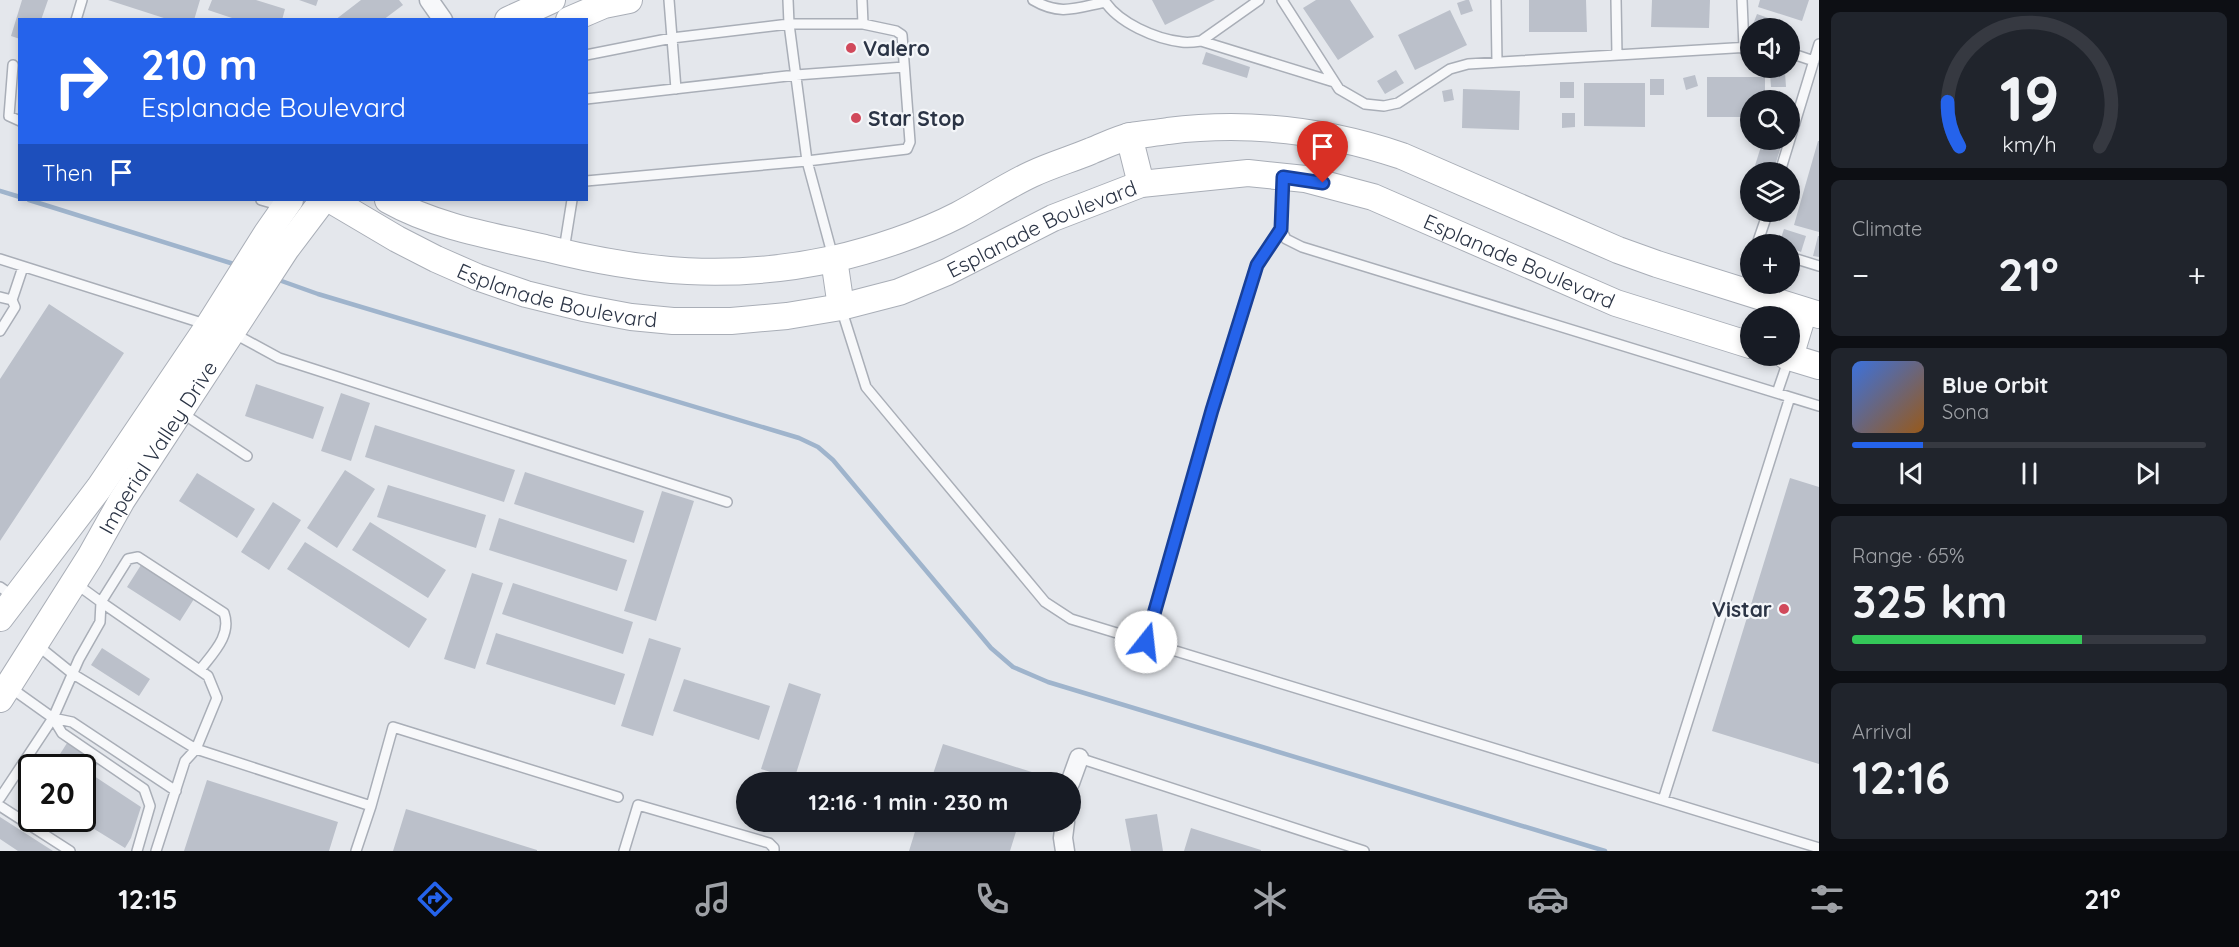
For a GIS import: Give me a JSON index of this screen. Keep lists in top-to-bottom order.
{
  "streets": {
    "street": ["Esplanade Boulevard", "Imperial Valley Drive"]
  },
  "places": ["Valero", "Star Stop", "Vistar"],
  "page": {
    "map_buttons": ["+", "−"],
    "turn": ["210 m", "Esplanade Boulevard"],
    "then": "Then",
    "tile": [
      "Climate",
      ["Range · 65%", "325 km"],
      ["Arrival", "12:16"]
    ],
    "heat": ["−", "21°", "+"],
    "song": ["Blue Orbit", "Sona"],
    "limit": "20",
    "trip": "12:16 · 1 min · 230 m",
    "tabs": ["12:15", "21°"],
    "gauge": ["19", "km/h"]
  }
}
